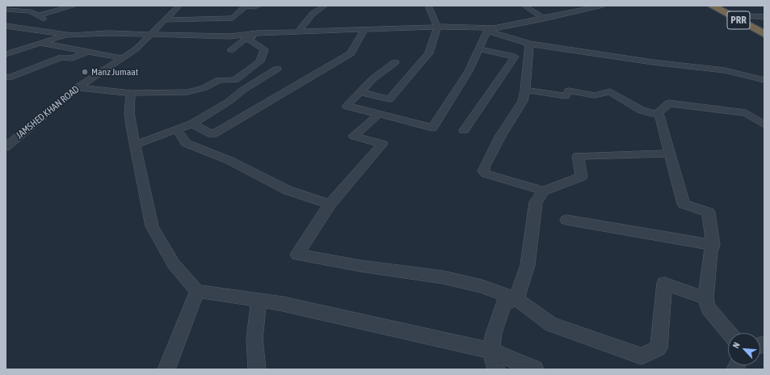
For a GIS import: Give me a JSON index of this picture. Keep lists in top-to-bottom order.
{
  "streets": {
    "highway": ["PRR"],
    "street": ["JAMSHED KHAN ROAD"]
  },
  "places": ["Manz Jumaat"],
  "north": "top left"
}
